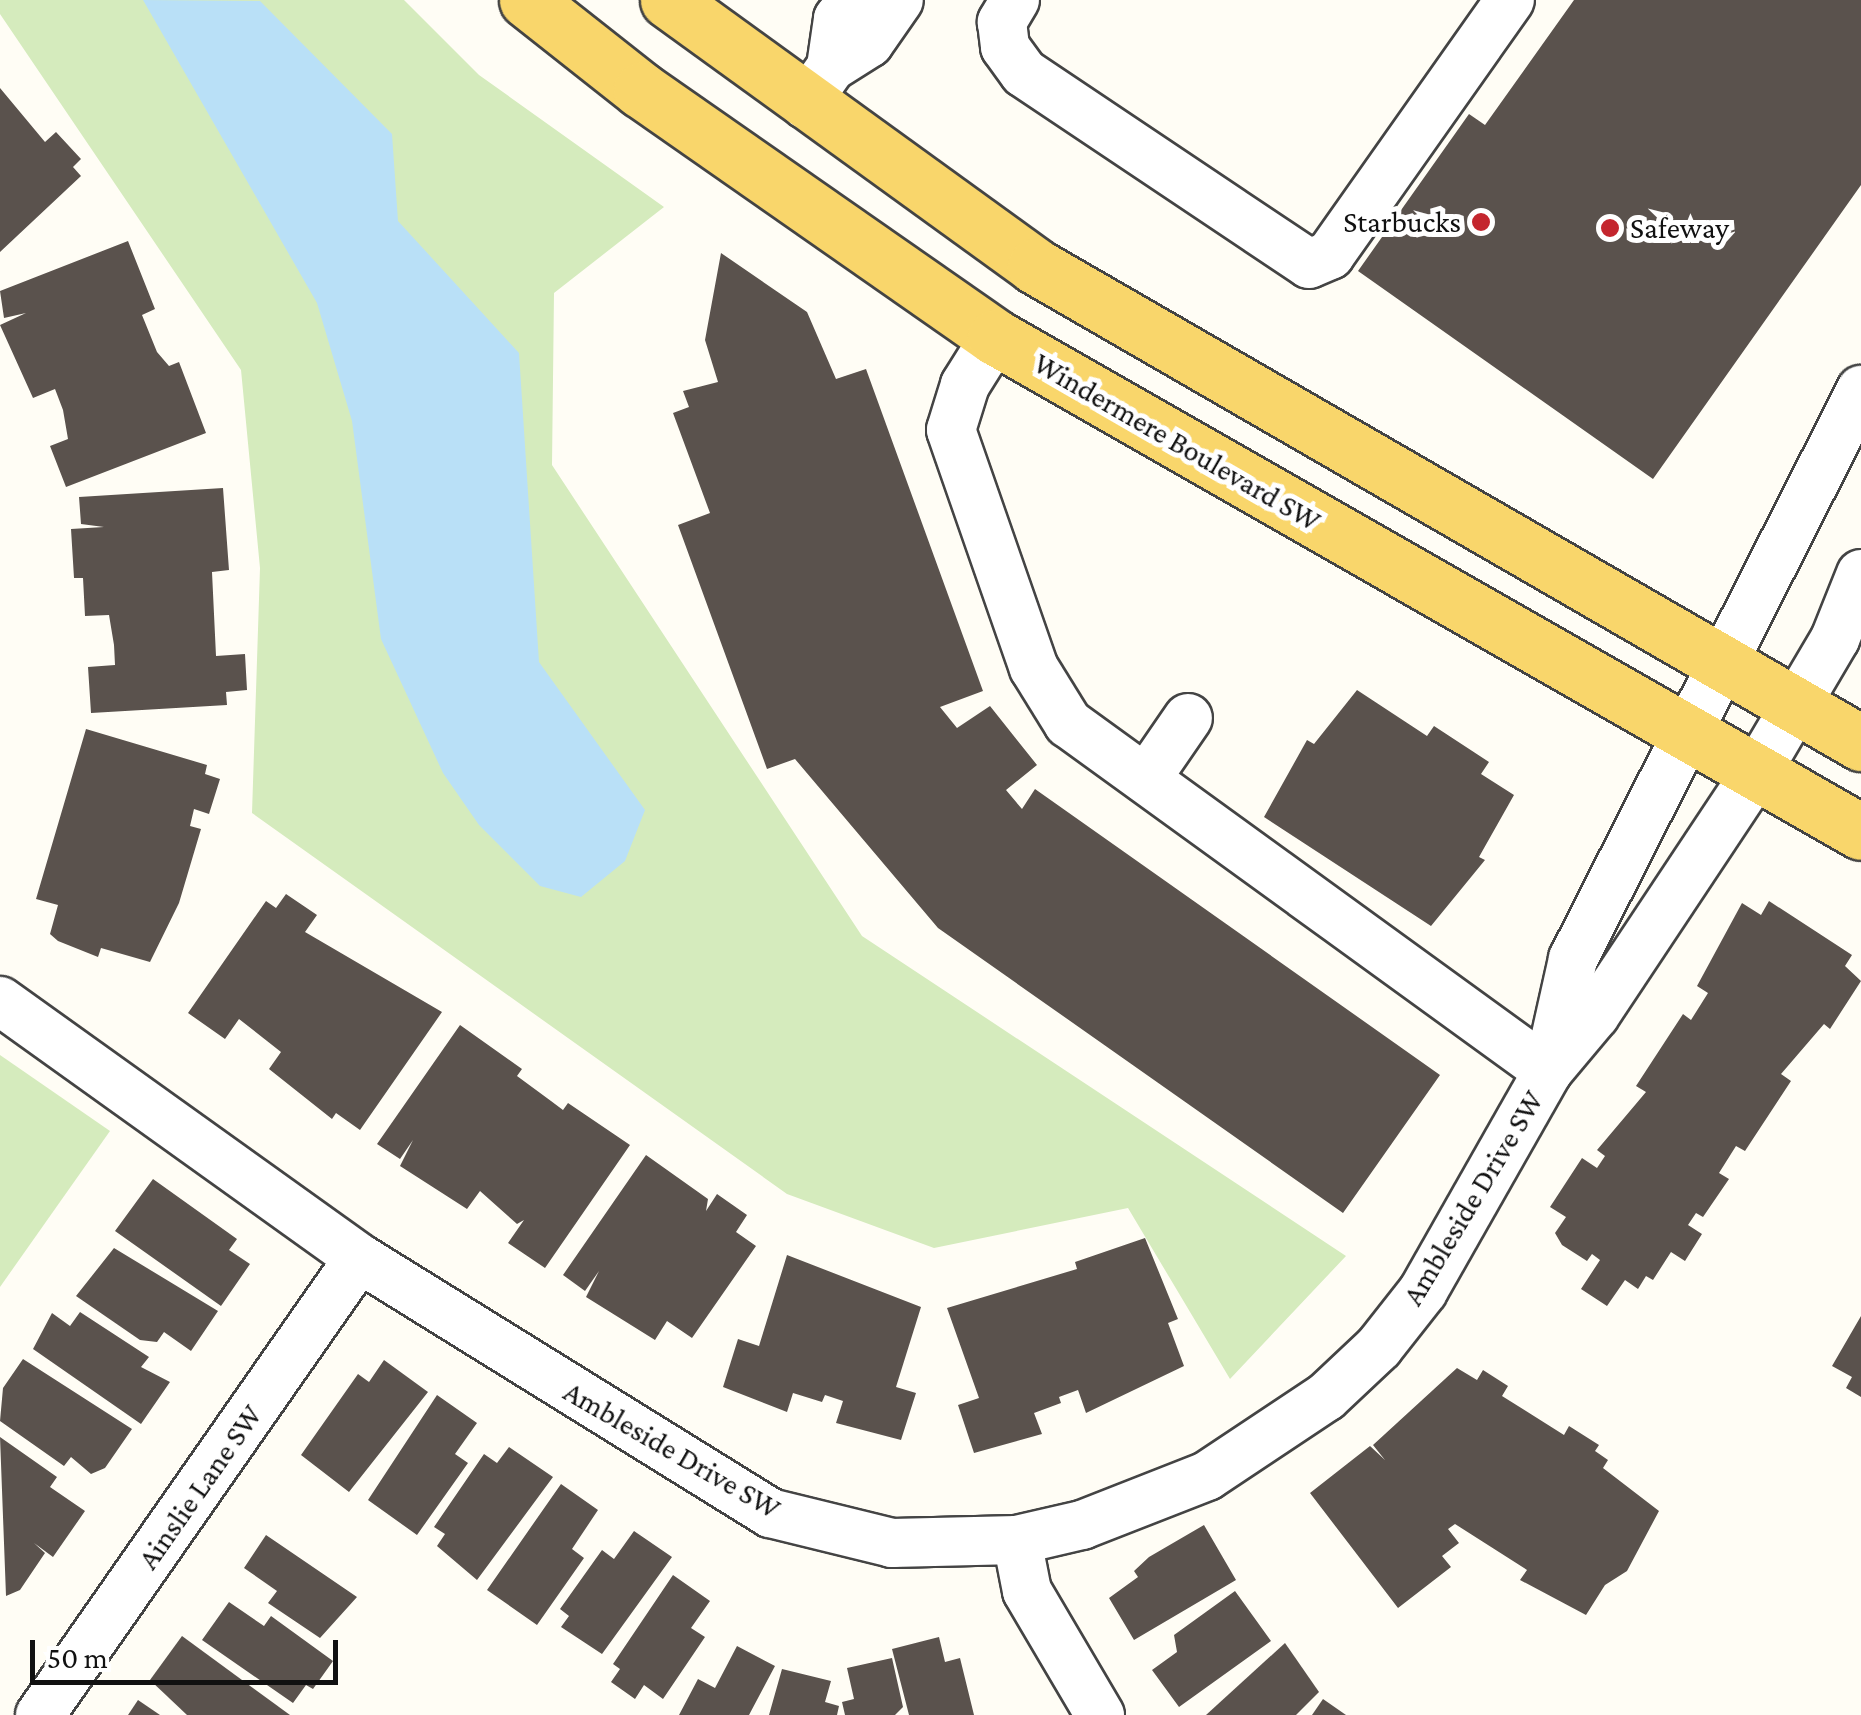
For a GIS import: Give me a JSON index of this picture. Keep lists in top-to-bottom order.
{
  "streets": {
    "main road": ["Windermere Boulevard SW"],
    "street": ["Ambleside Drive SW", "Ainslie Lane SW"]
  },
  "crossings": [
    ["Windermere Boulevard SW", "Ambleside Drive SW"],
    ["Ambleside Drive SW", "Ainslie Lane SW"]
  ],
  "places": ["Starbucks", "Safeway"],
  "scale_bar": "50 m"
}
